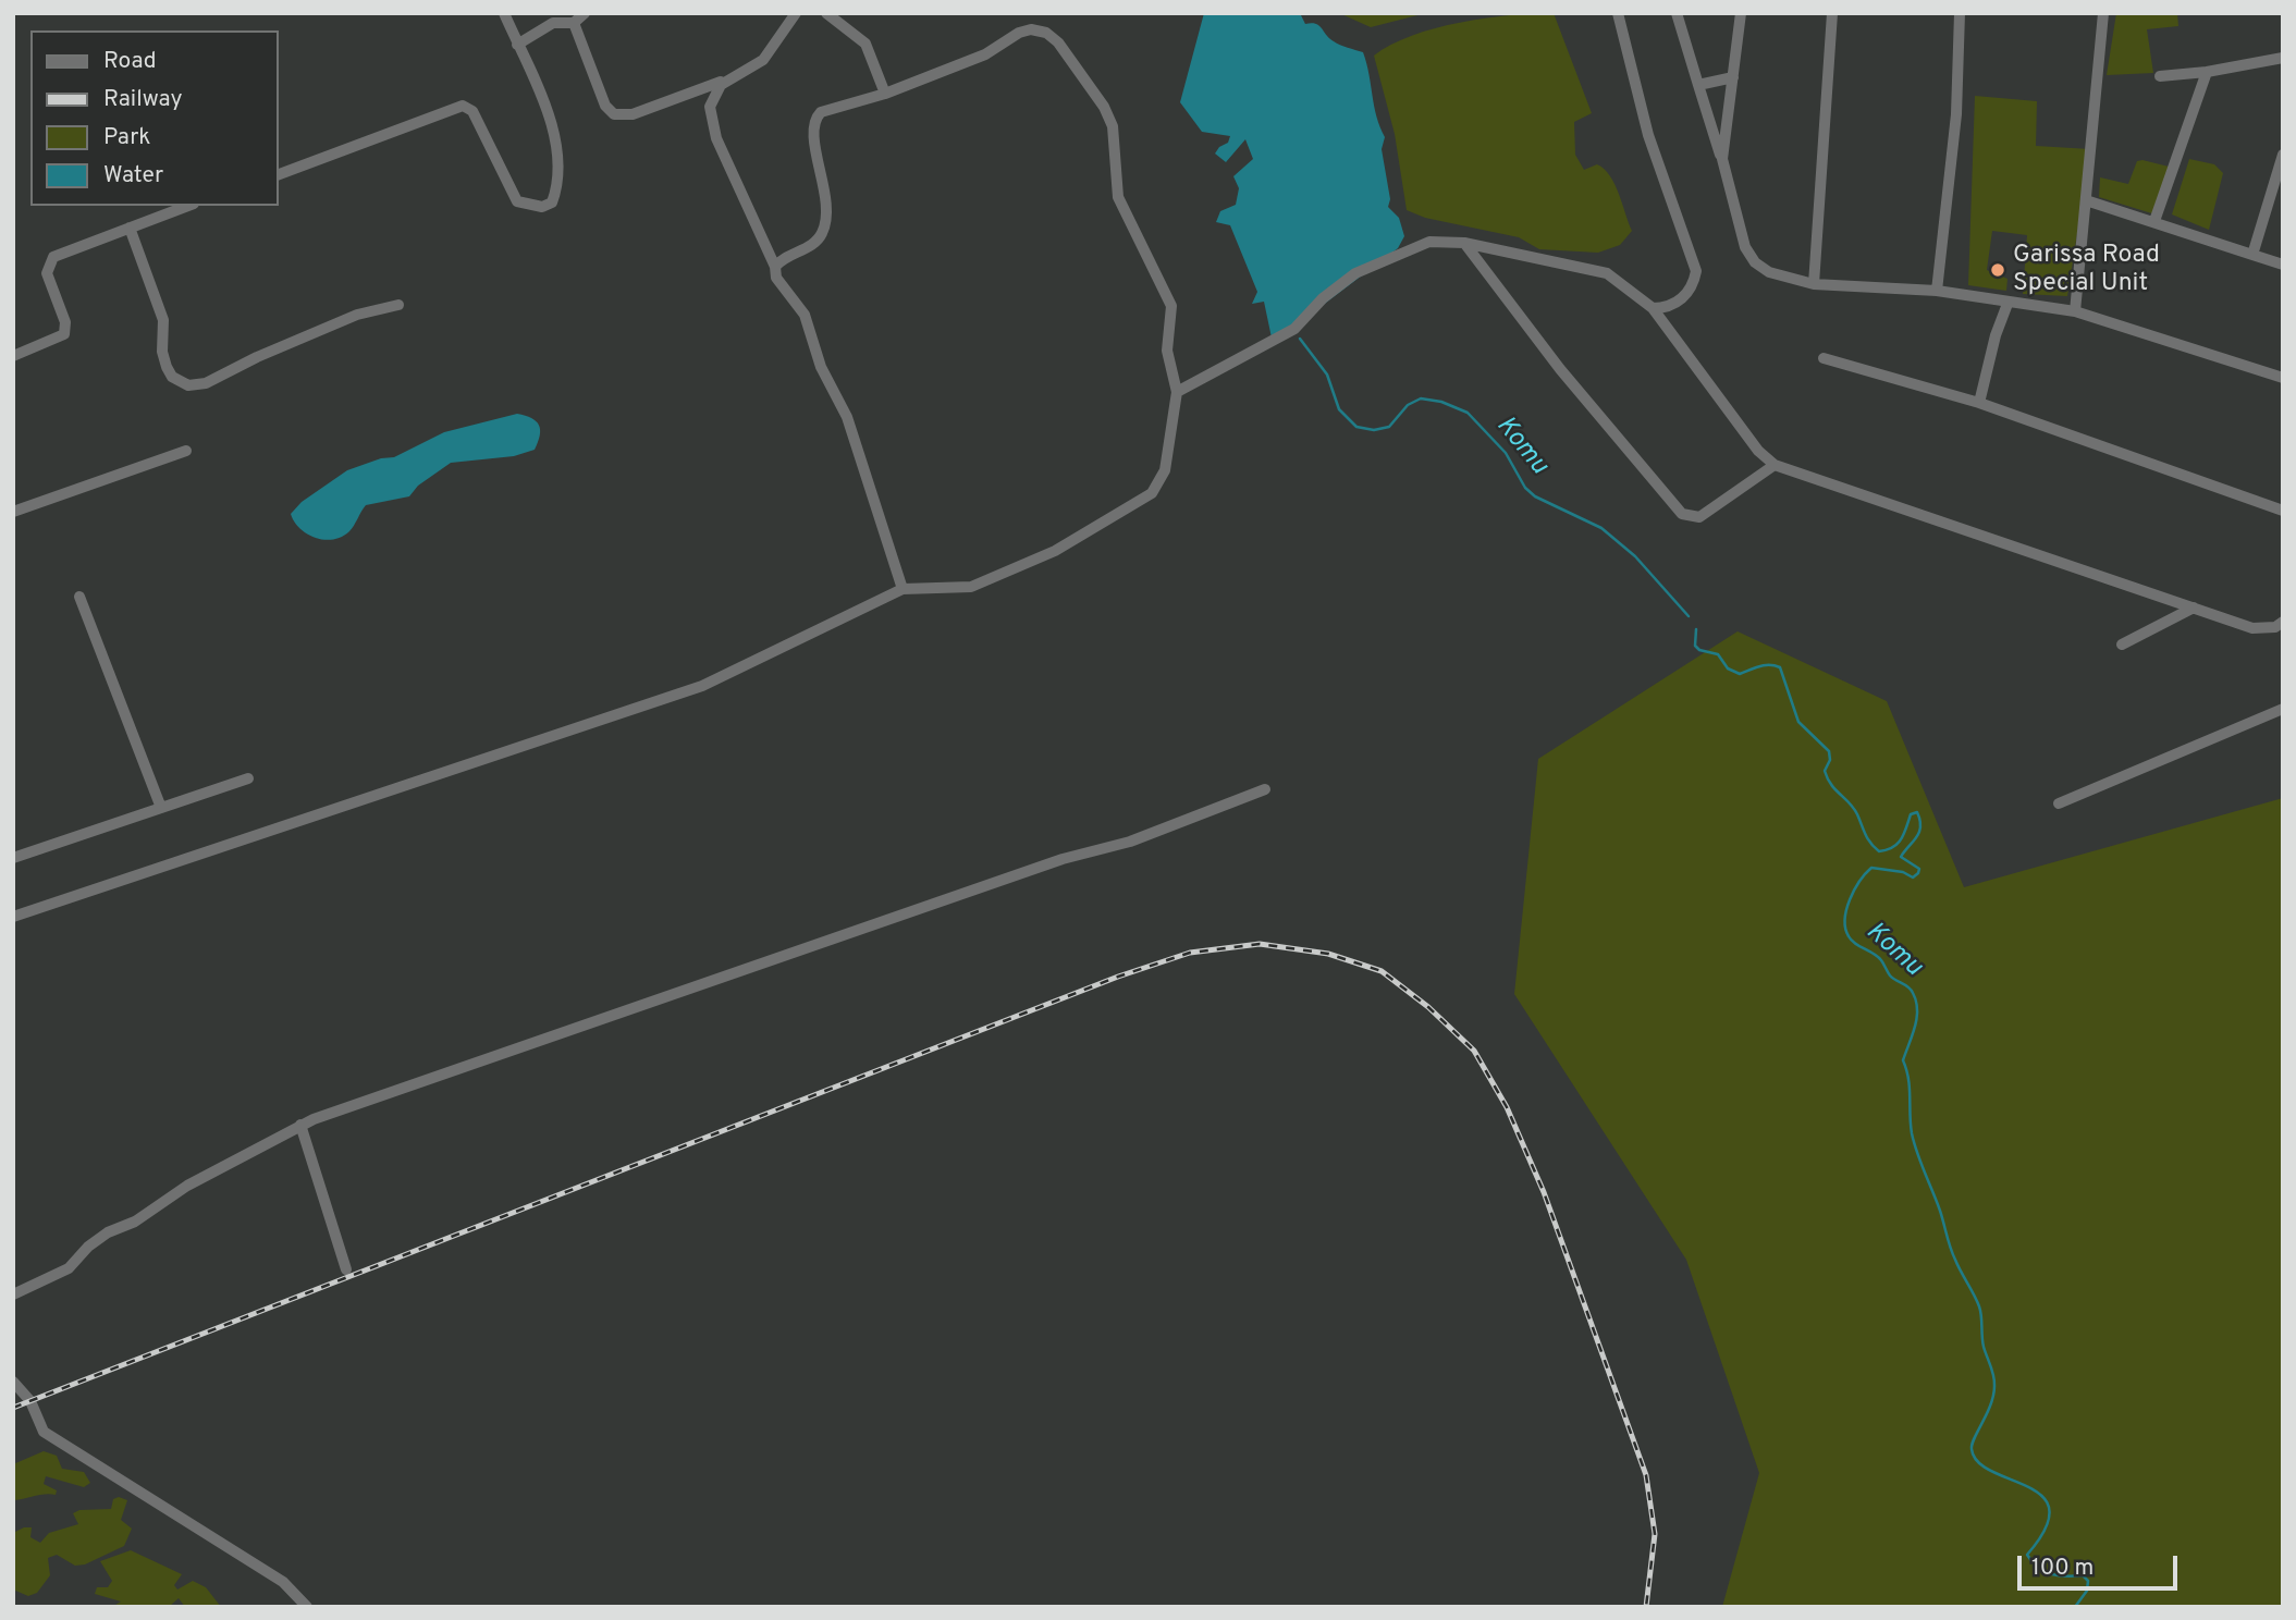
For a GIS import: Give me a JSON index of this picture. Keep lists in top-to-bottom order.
{
  "water": ["Komu"],
  "places": ["Garissa Road Special Unit"],
  "legend": [
    "Road",
    "Railway",
    "Park",
    "Water"
  ],
  "scale_bar": "100 m"
}
